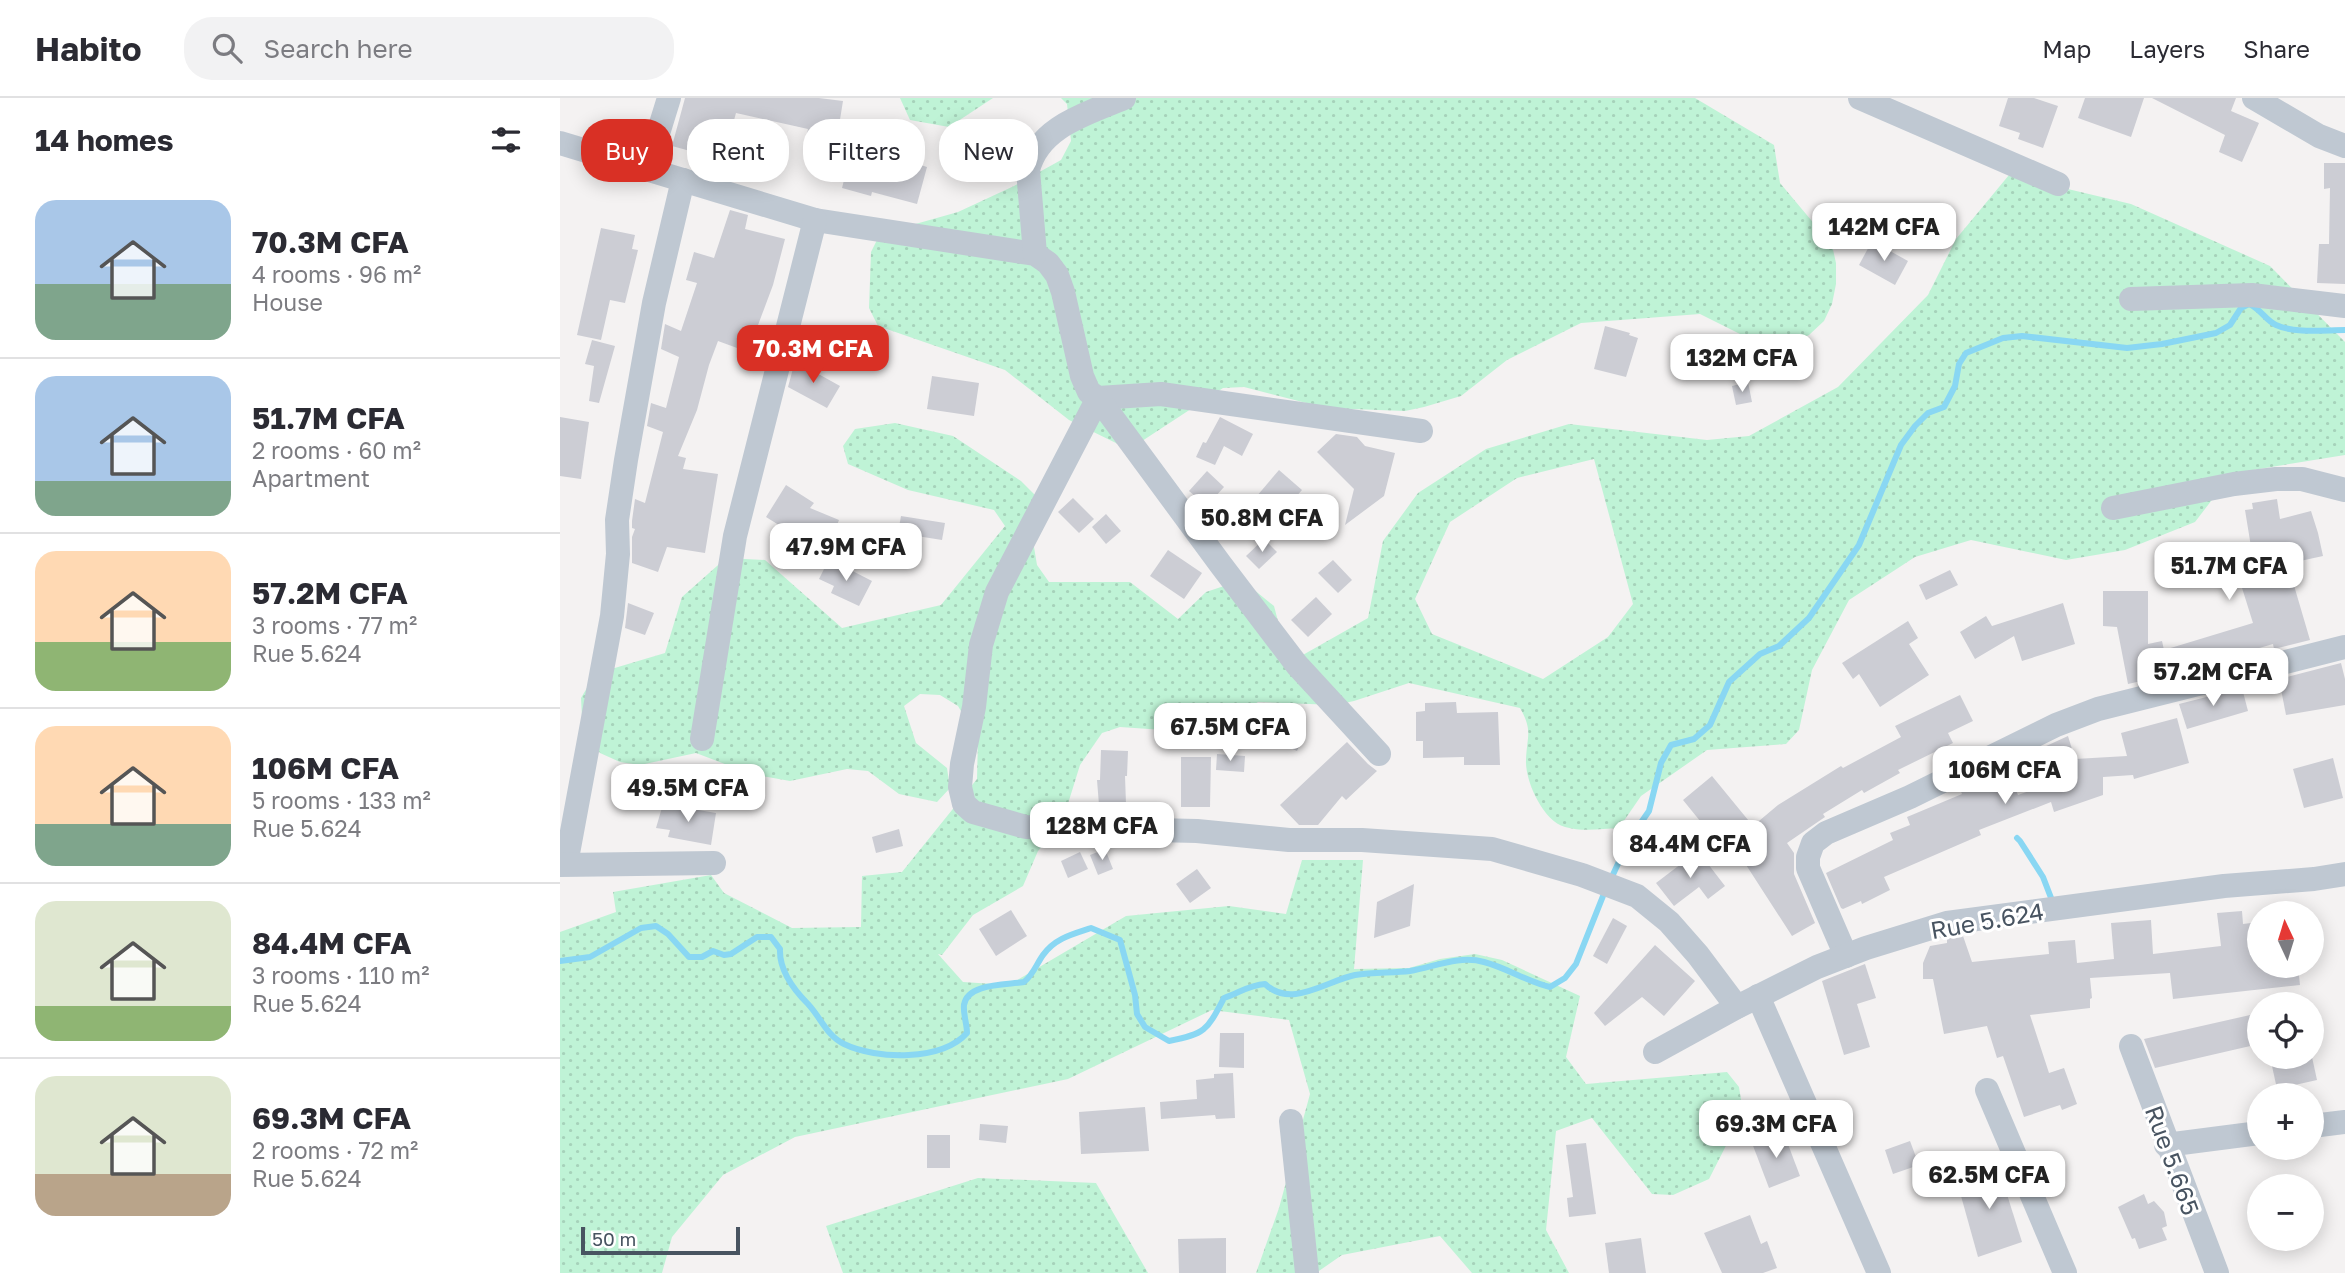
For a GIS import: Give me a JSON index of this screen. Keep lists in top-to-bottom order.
{
  "streets": {
    "street": ["Rue 5.624", "Rue 5.665"]
  },
  "scale_bar": "50 m",
  "north": "top",
  "page": {
    "header": "Habito",
    "search": "Search here",
    "nav": ["Map", "Layers", "Share"],
    "heading": "14 homes",
    "chip": [
      "Buy",
      "Rent",
      "Filters",
      "New"
    ],
    "list": [
      {
        "name": "70.3M CFA",
        "note": "4 rooms · 96 m² · House"
      },
      {
        "name": "51.7M CFA",
        "note": "2 rooms · 60 m² · Apartment"
      },
      {
        "name": "57.2M CFA",
        "note": "3 rooms · 77 m² · Rue 5.624"
      },
      {
        "name": "106M CFA",
        "note": "5 rooms · 133 m² · Rue 5.624"
      },
      {
        "name": "84.4M CFA",
        "note": "3 rooms · 110 m² · Rue 5.624"
      },
      {
        "name": "69.3M CFA",
        "note": "2 rooms · 72 m² · Rue 5.624"
      }
    ],
    "price": [
      "142M CFA",
      "70.3M CFA",
      "132M CFA",
      "50.8M CFA",
      "47.9M CFA",
      "51.7M CFA",
      "57.2M CFA",
      "67.5M CFA",
      "106M CFA",
      "49.5M CFA",
      "128M CFA",
      "84.4M CFA",
      "69.3M CFA",
      "62.5M CFA"
    ],
    "map_buttons": ["+", "−"],
    "scale": "50 m"
  }
}
